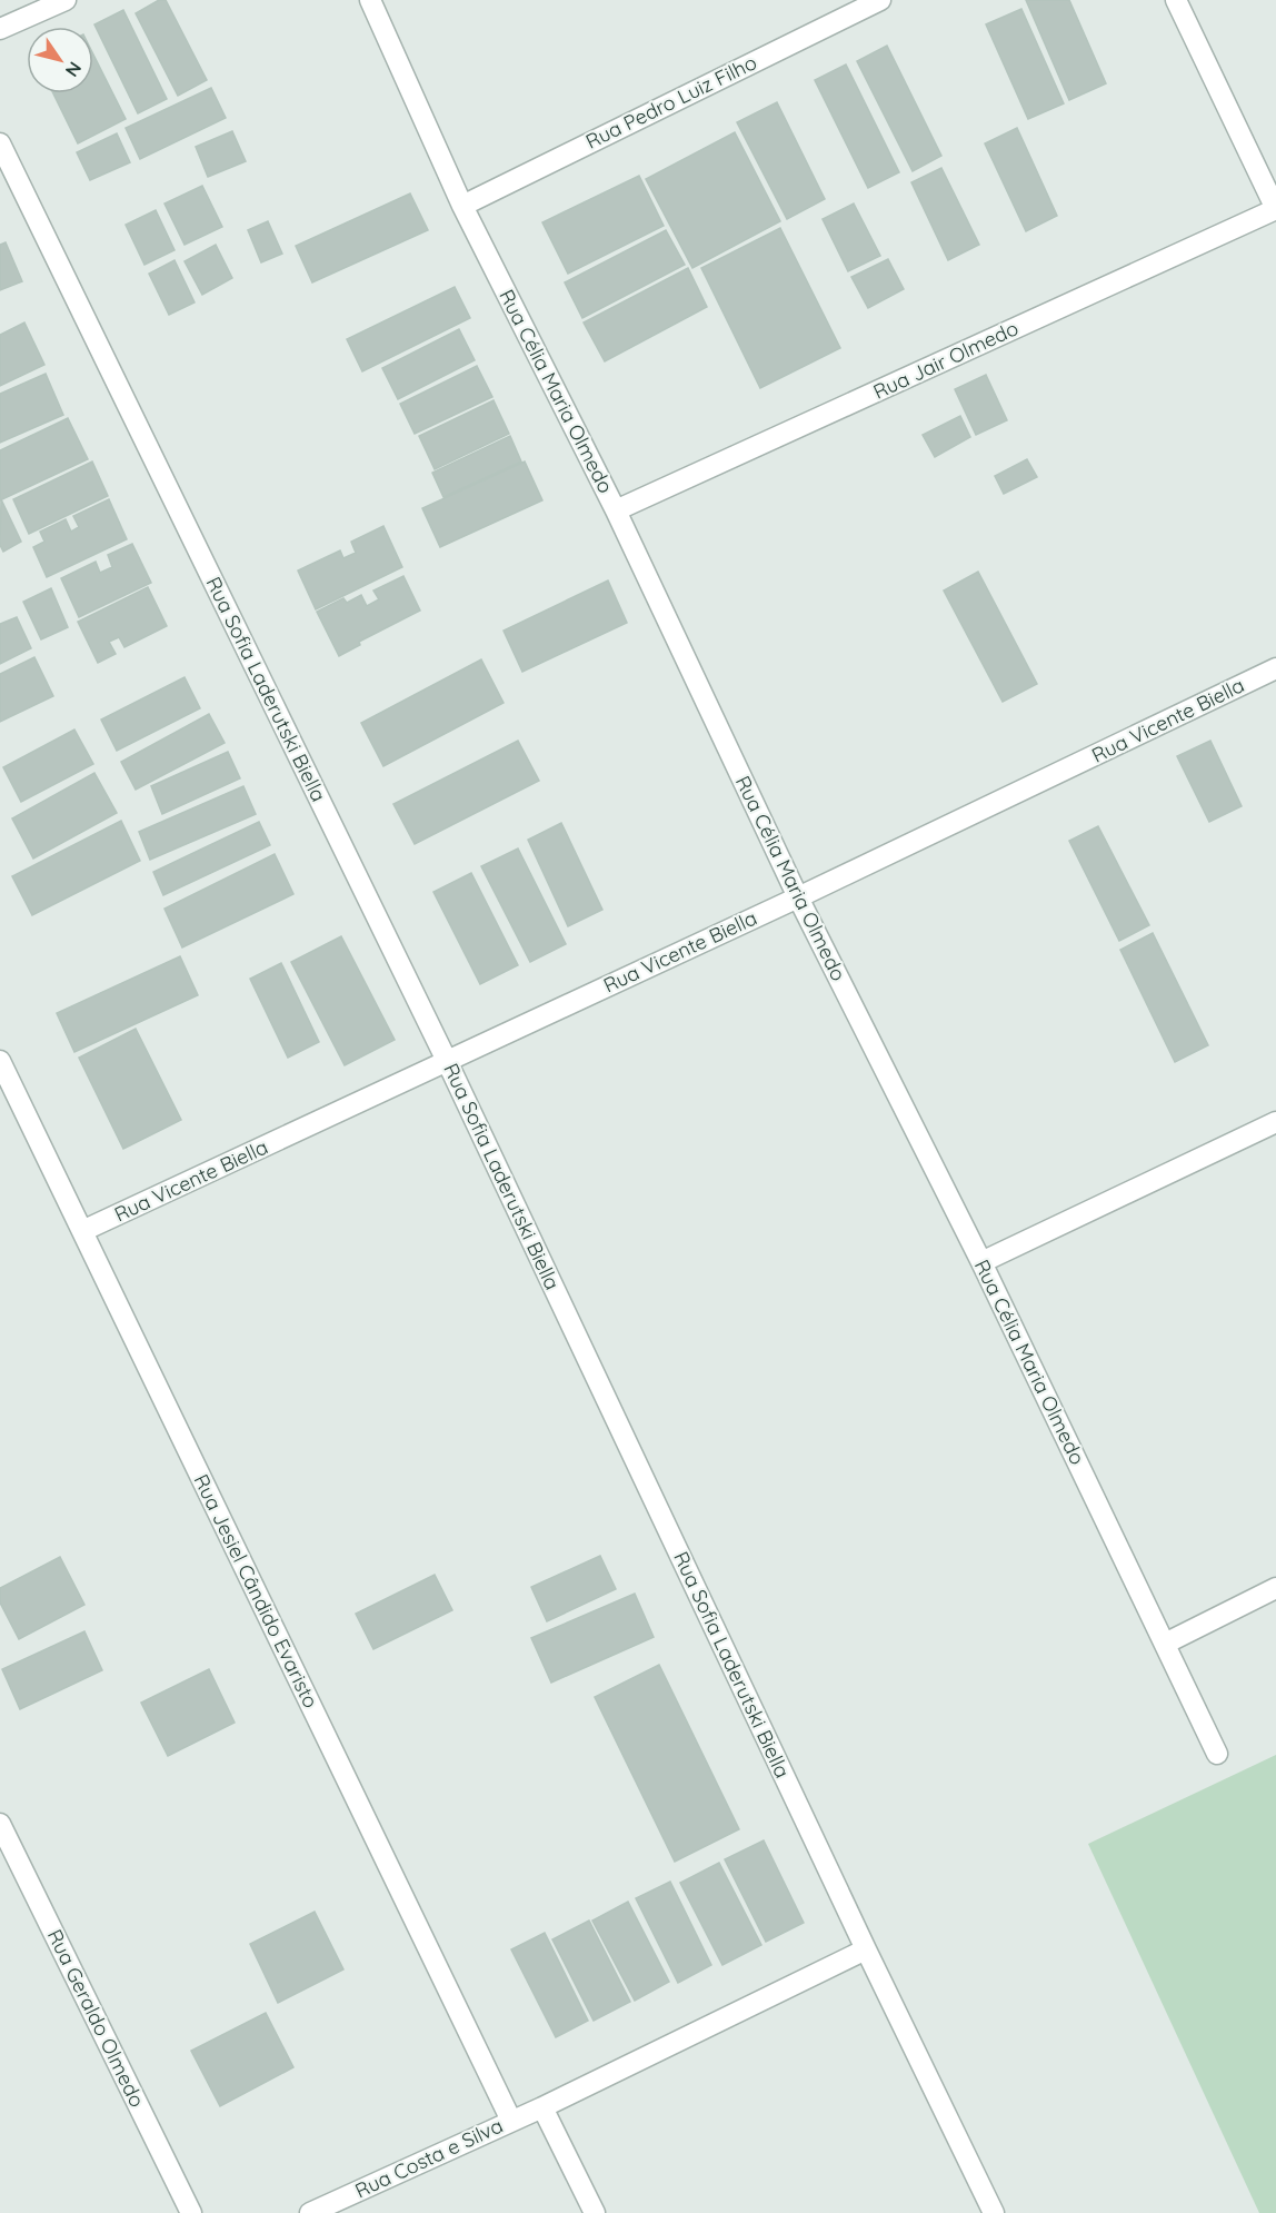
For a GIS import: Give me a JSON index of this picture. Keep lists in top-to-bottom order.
{
  "streets": {
    "street": [
      "Rua Pedro Luiz Filho",
      "Rua Jair Olmedo",
      "Rua Célia Maria Olmedo",
      "Rua Sofia Laderutski Biella",
      "Rua Vicente Biella",
      "Rua Jesiel Cândido Evaristo",
      "Rua Geraldo Olmedo",
      "Rua Costa e Silva"
    ]
  },
  "crossings": [
    ["Rua Pedro Luiz Filho", "Rua Célia Maria Olmedo"],
    ["Rua Jair Olmedo", "Rua Célia Maria Olmedo"],
    ["Rua Célia Maria Olmedo", "Rua Vicente Biella"],
    ["Rua Sofia Laderutski Biella", "Rua Vicente Biella"],
    ["Rua Sofia Laderutski Biella", "Rua Costa e Silva"],
    ["Rua Vicente Biella", "Rua Jesiel Cândido Evaristo"],
    ["Rua Jesiel Cândido Evaristo", "Rua Costa e Silva"]
  ],
  "north": "bottom right"
}
